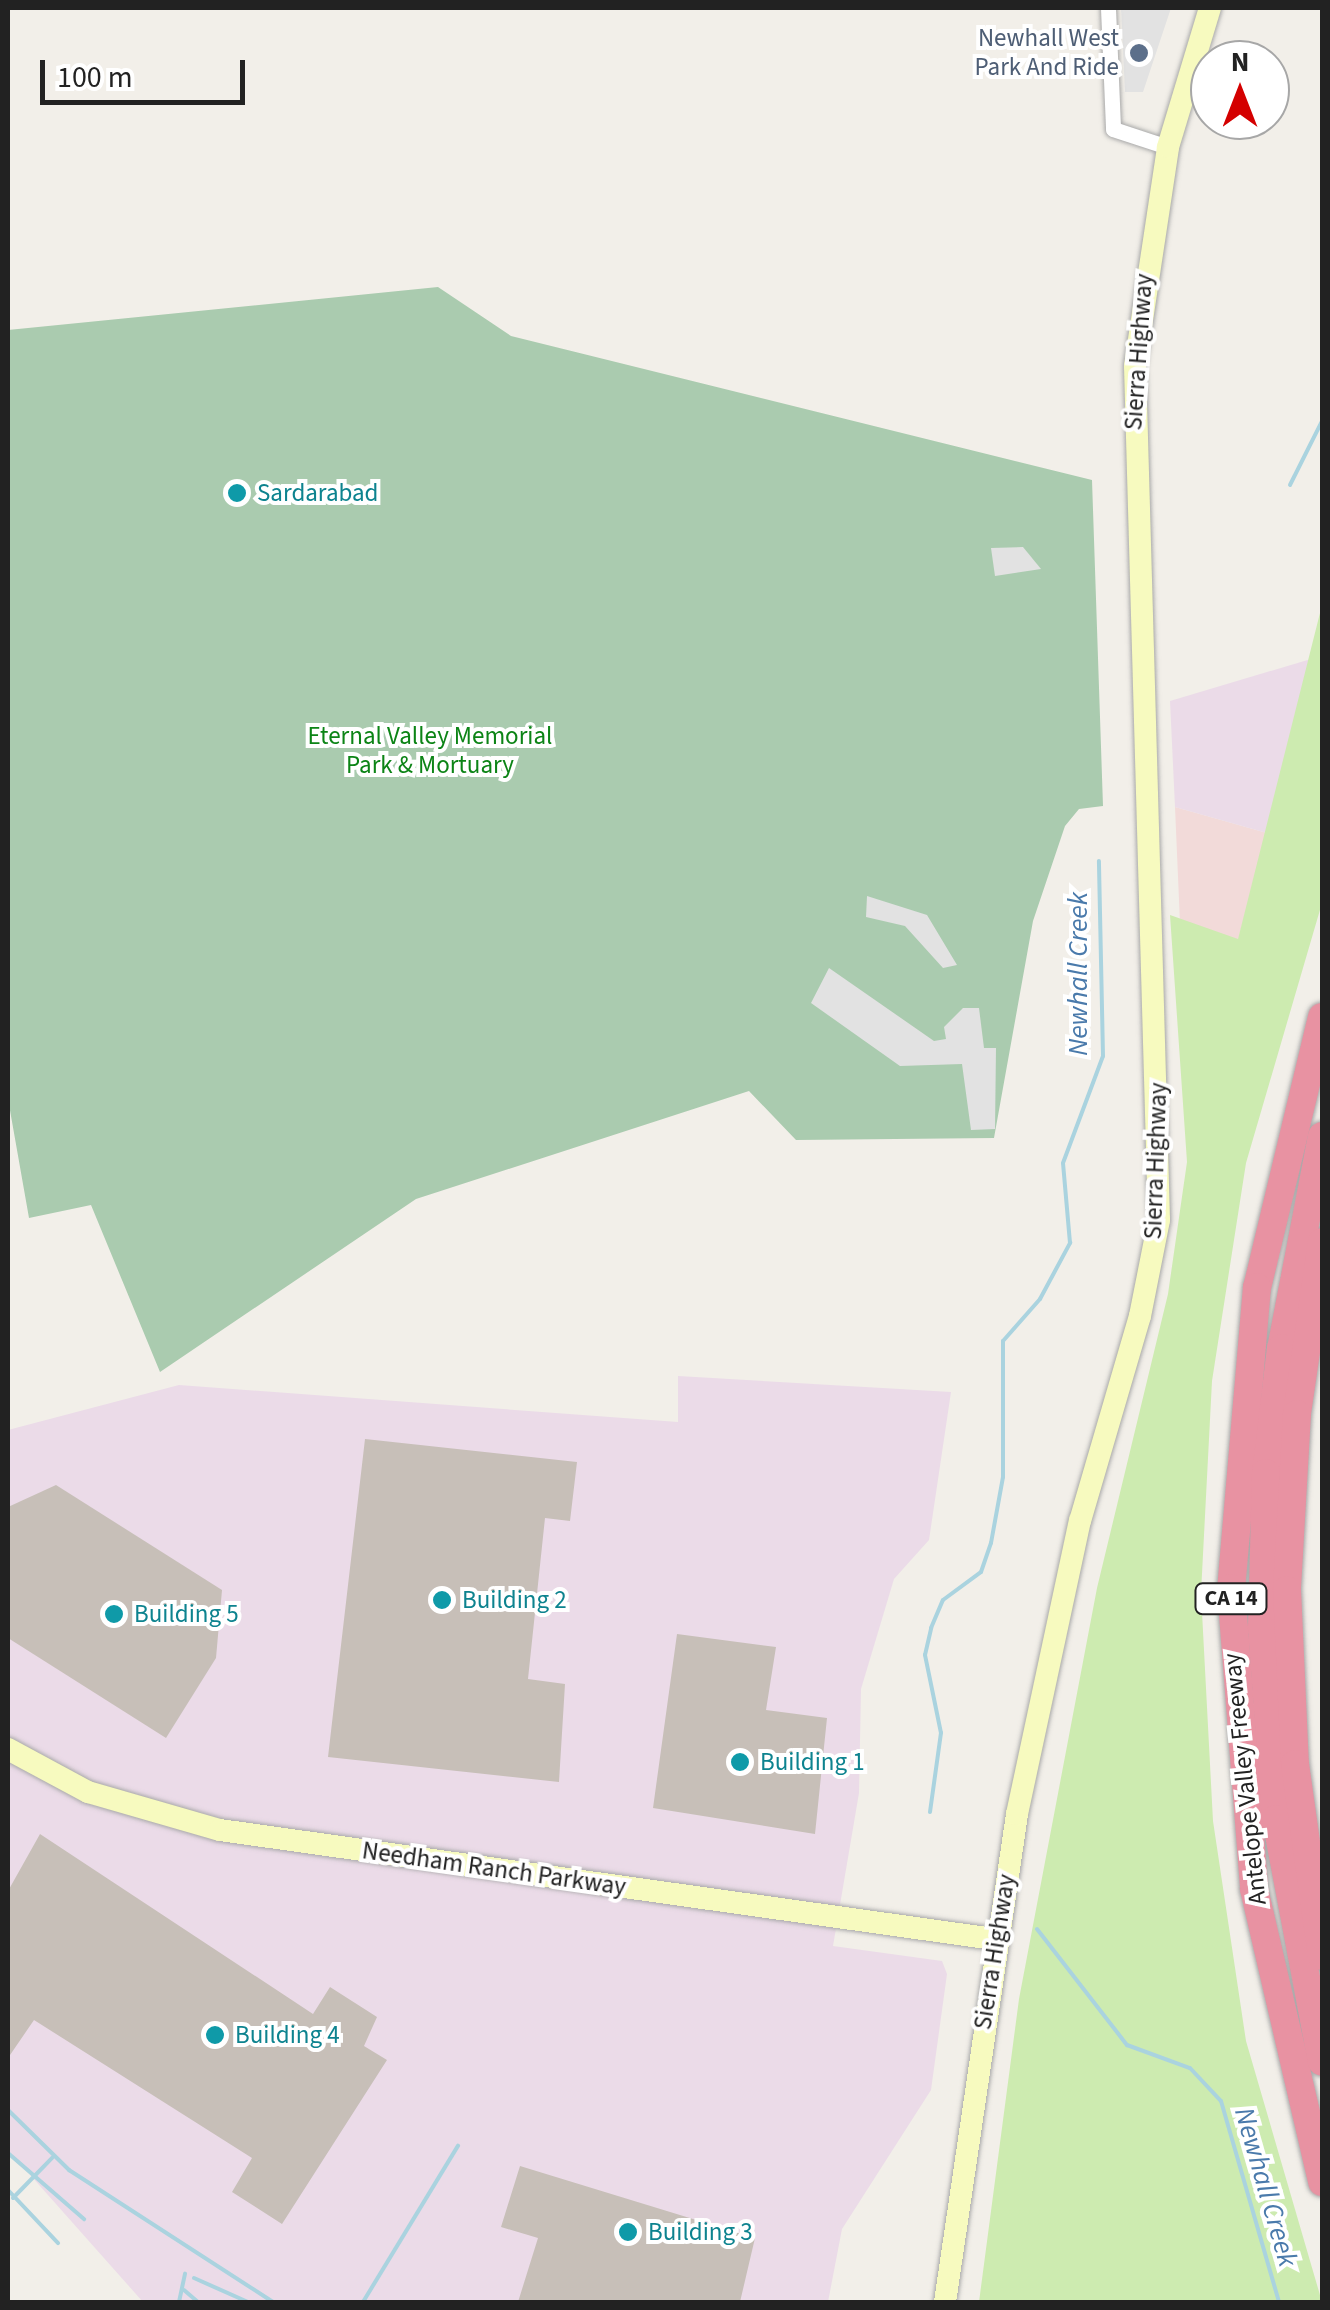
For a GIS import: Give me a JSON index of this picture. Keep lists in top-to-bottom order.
{
  "streets": {
    "highway": ["CA 14", "Antelope Valley Freeway"],
    "main road": ["Sierra Highway", "Needham Ranch Parkway"]
  },
  "crossings": [
    ["Sierra Highway", "Needham Ranch Parkway"]
  ],
  "water": ["Newhall Creek"],
  "parks": ["Eternal Valley Memorial Park & Mortuary"],
  "places": [
    "Newhall West Park And Ride",
    "Sardarabad",
    "Building 2",
    "Building 5",
    "Building 1",
    "Building 4",
    "Building 3"
  ],
  "scale_bar": "100 m",
  "north": "top"
}
